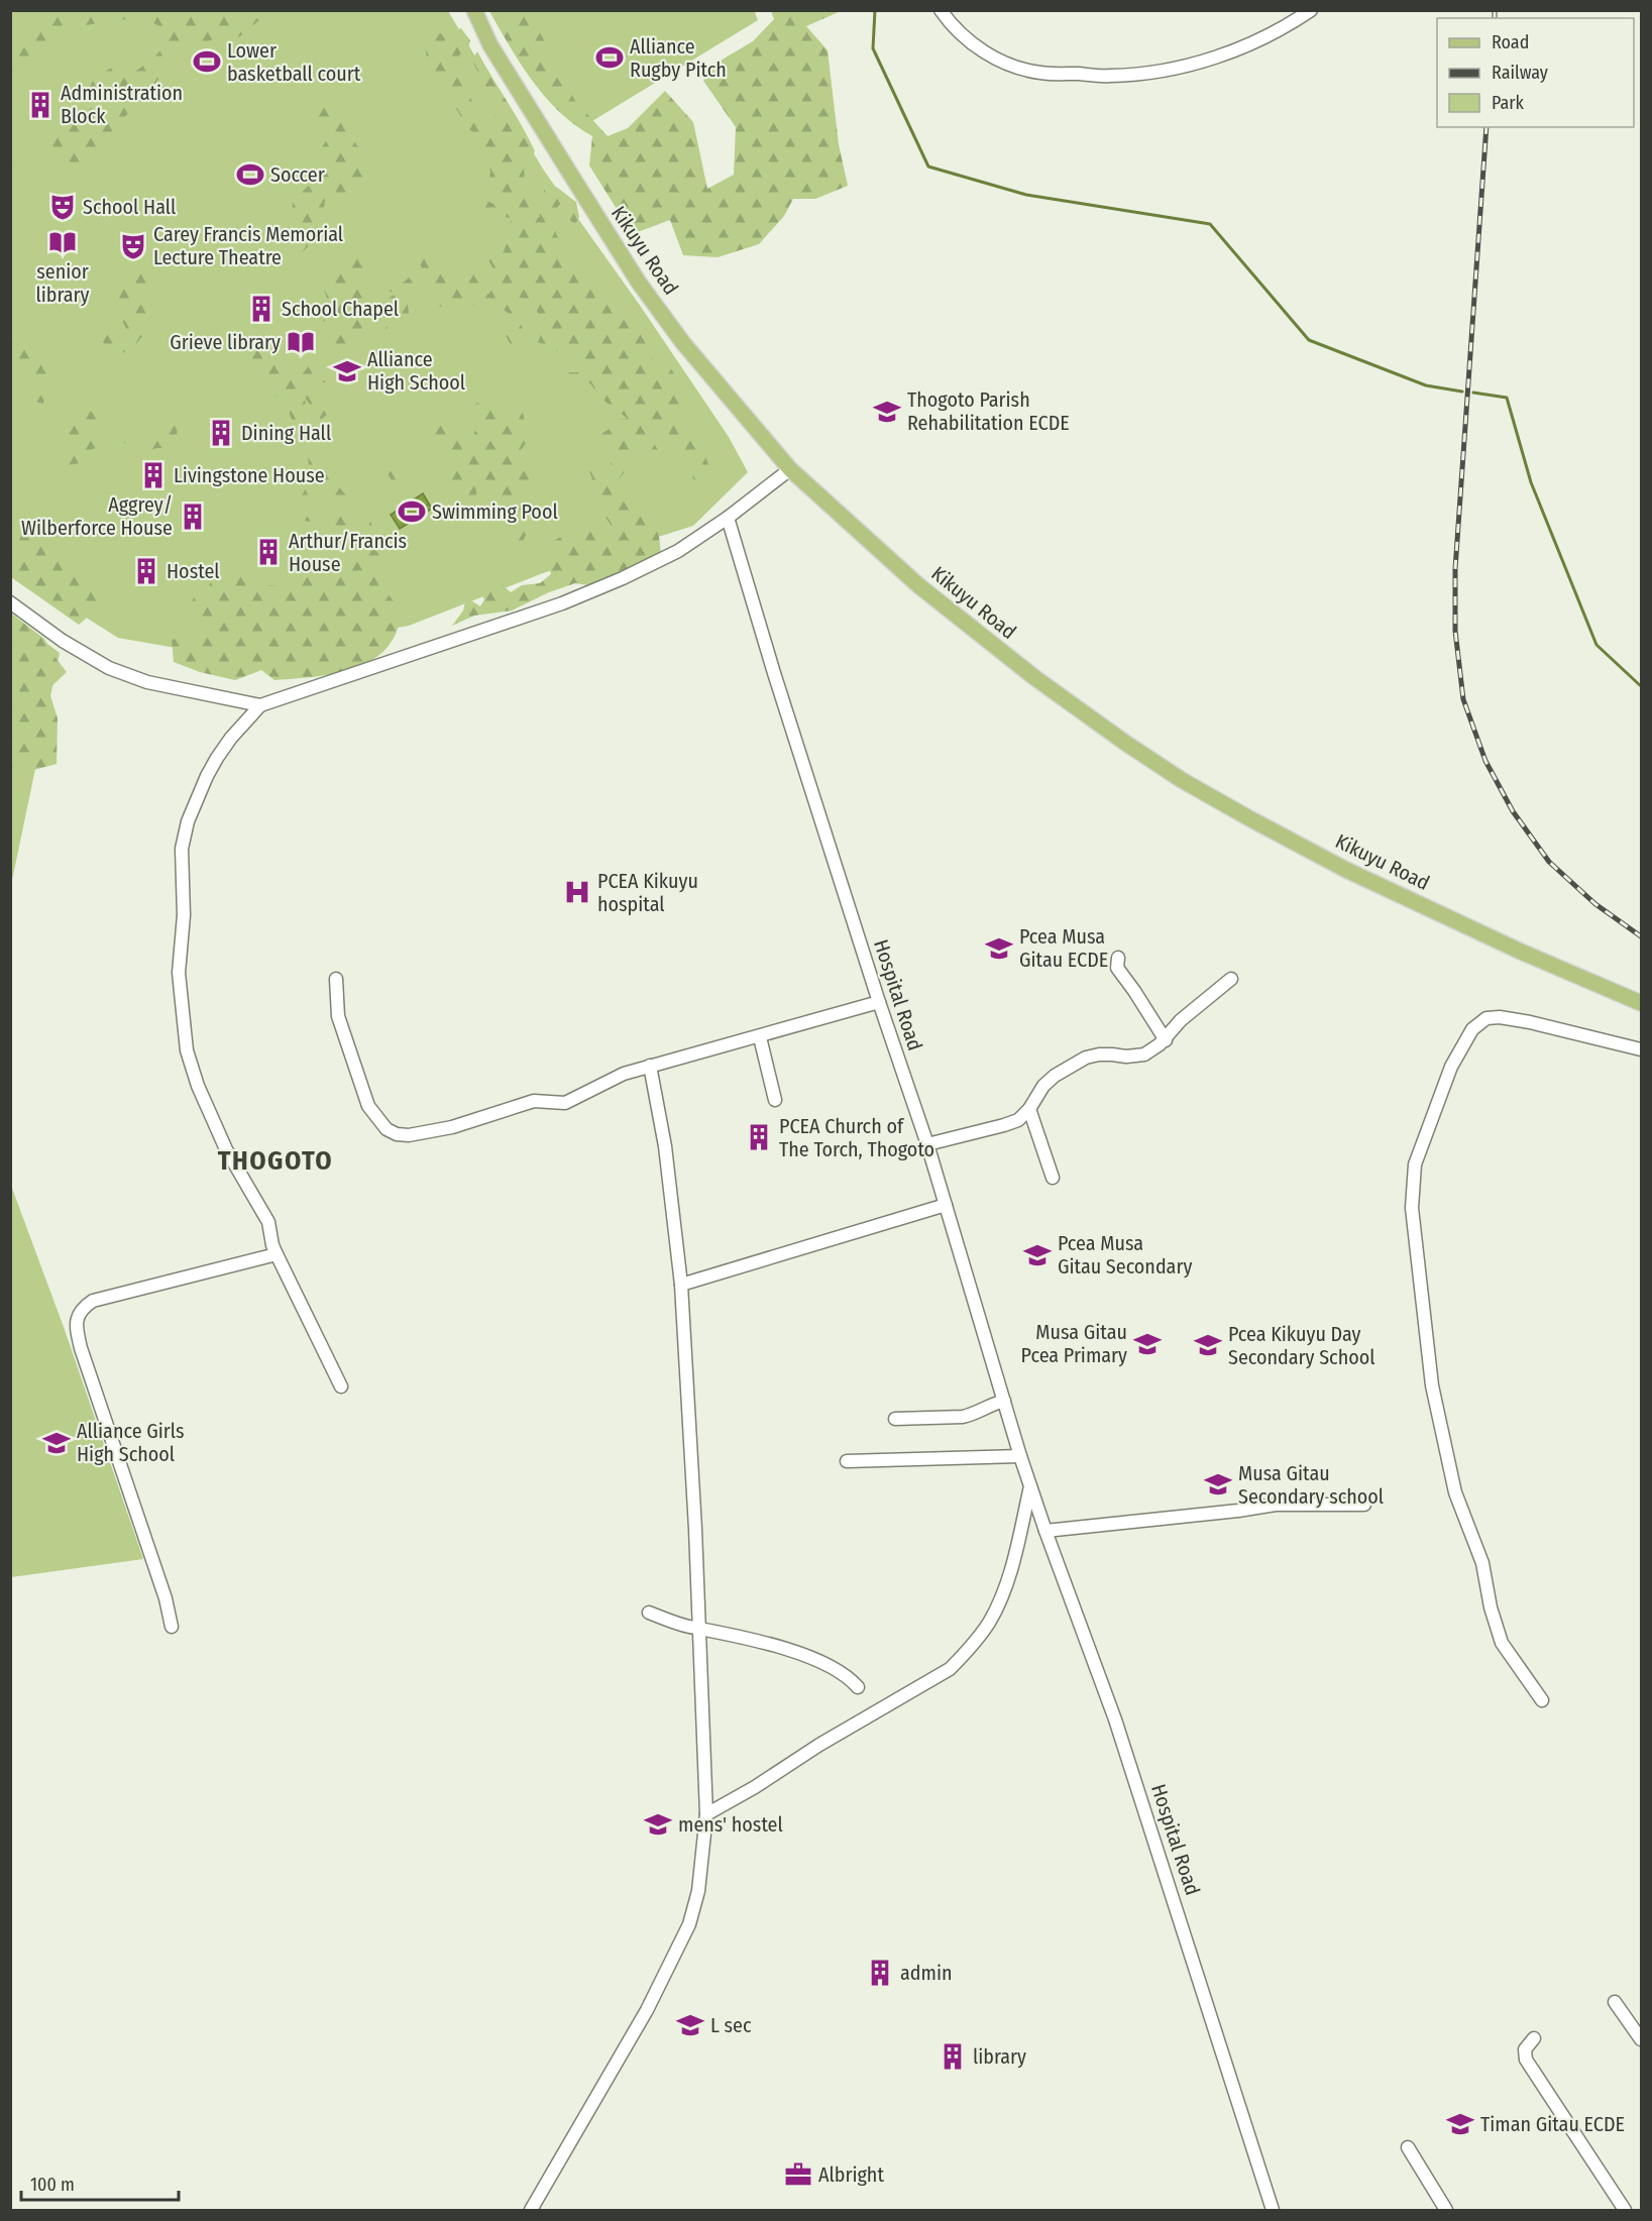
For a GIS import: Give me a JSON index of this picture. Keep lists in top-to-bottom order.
{
  "streets": {
    "main road": ["Kikuyu Road"],
    "street": ["Hospital Road"]
  },
  "districts": ["THOGOTO"],
  "places": {
    "sports": [
      "Alliance Rugby Pitch",
      "Lower basketball court",
      "Soccer",
      "Swimming Pool"
    ],
    "building": [
      "Administration Block",
      "School Chapel",
      "Dining Hall",
      "Livingstone House",
      "Aggrey/ Wilberforce House",
      "Arthur/Francis House",
      "Hostel",
      "PCEA Church of The Torch, Thogoto",
      "admin",
      "library"
    ],
    "theatre": ["School Hall", "Carey Francis Memorial Lecture Theatre"],
    "library": ["senior library", "Grieve library"],
    "school or university": [
      "Alliance High School",
      "Thogoto Parish Rehabilitation ECDE",
      "Pcea Musa Gitau ECDE",
      "Pcea Musa Gitau Secondary",
      "Musa Gitau Pcea Primary",
      "Pcea Kikuyu Day Secondary School",
      "Alliance Girls High School",
      "Musa Gitau Secondary school",
      "mens' hostel",
      "L sec",
      "Timan Gitau ECDE"
    ],
    "hospital": ["PCEA Kikuyu hospital"],
    "office": ["Albright"]
  },
  "legend": ["Road", "Railway", "Park"],
  "scale_bar": "100 m"
}
